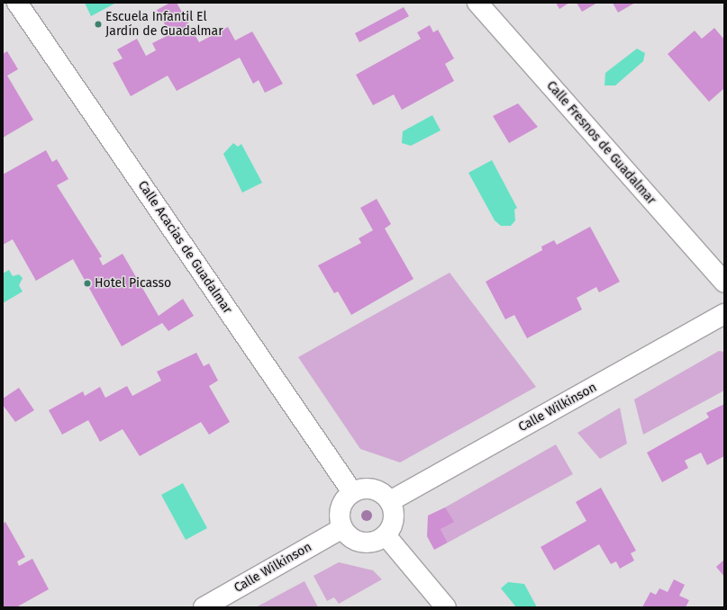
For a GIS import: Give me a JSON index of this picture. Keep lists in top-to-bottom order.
{
  "streets": {
    "street": ["Calle Fresnos de Guadalmar", "Calle Acacias de Guadalmar", "Calle Wilkinson"]
  },
  "crossings": [
    ["Calle Acacias de Guadalmar", "Calle Wilkinson"]
  ],
  "places": ["Escuela Infantil El Jardín de Guadalmar", "Hotel Picasso"]
}
